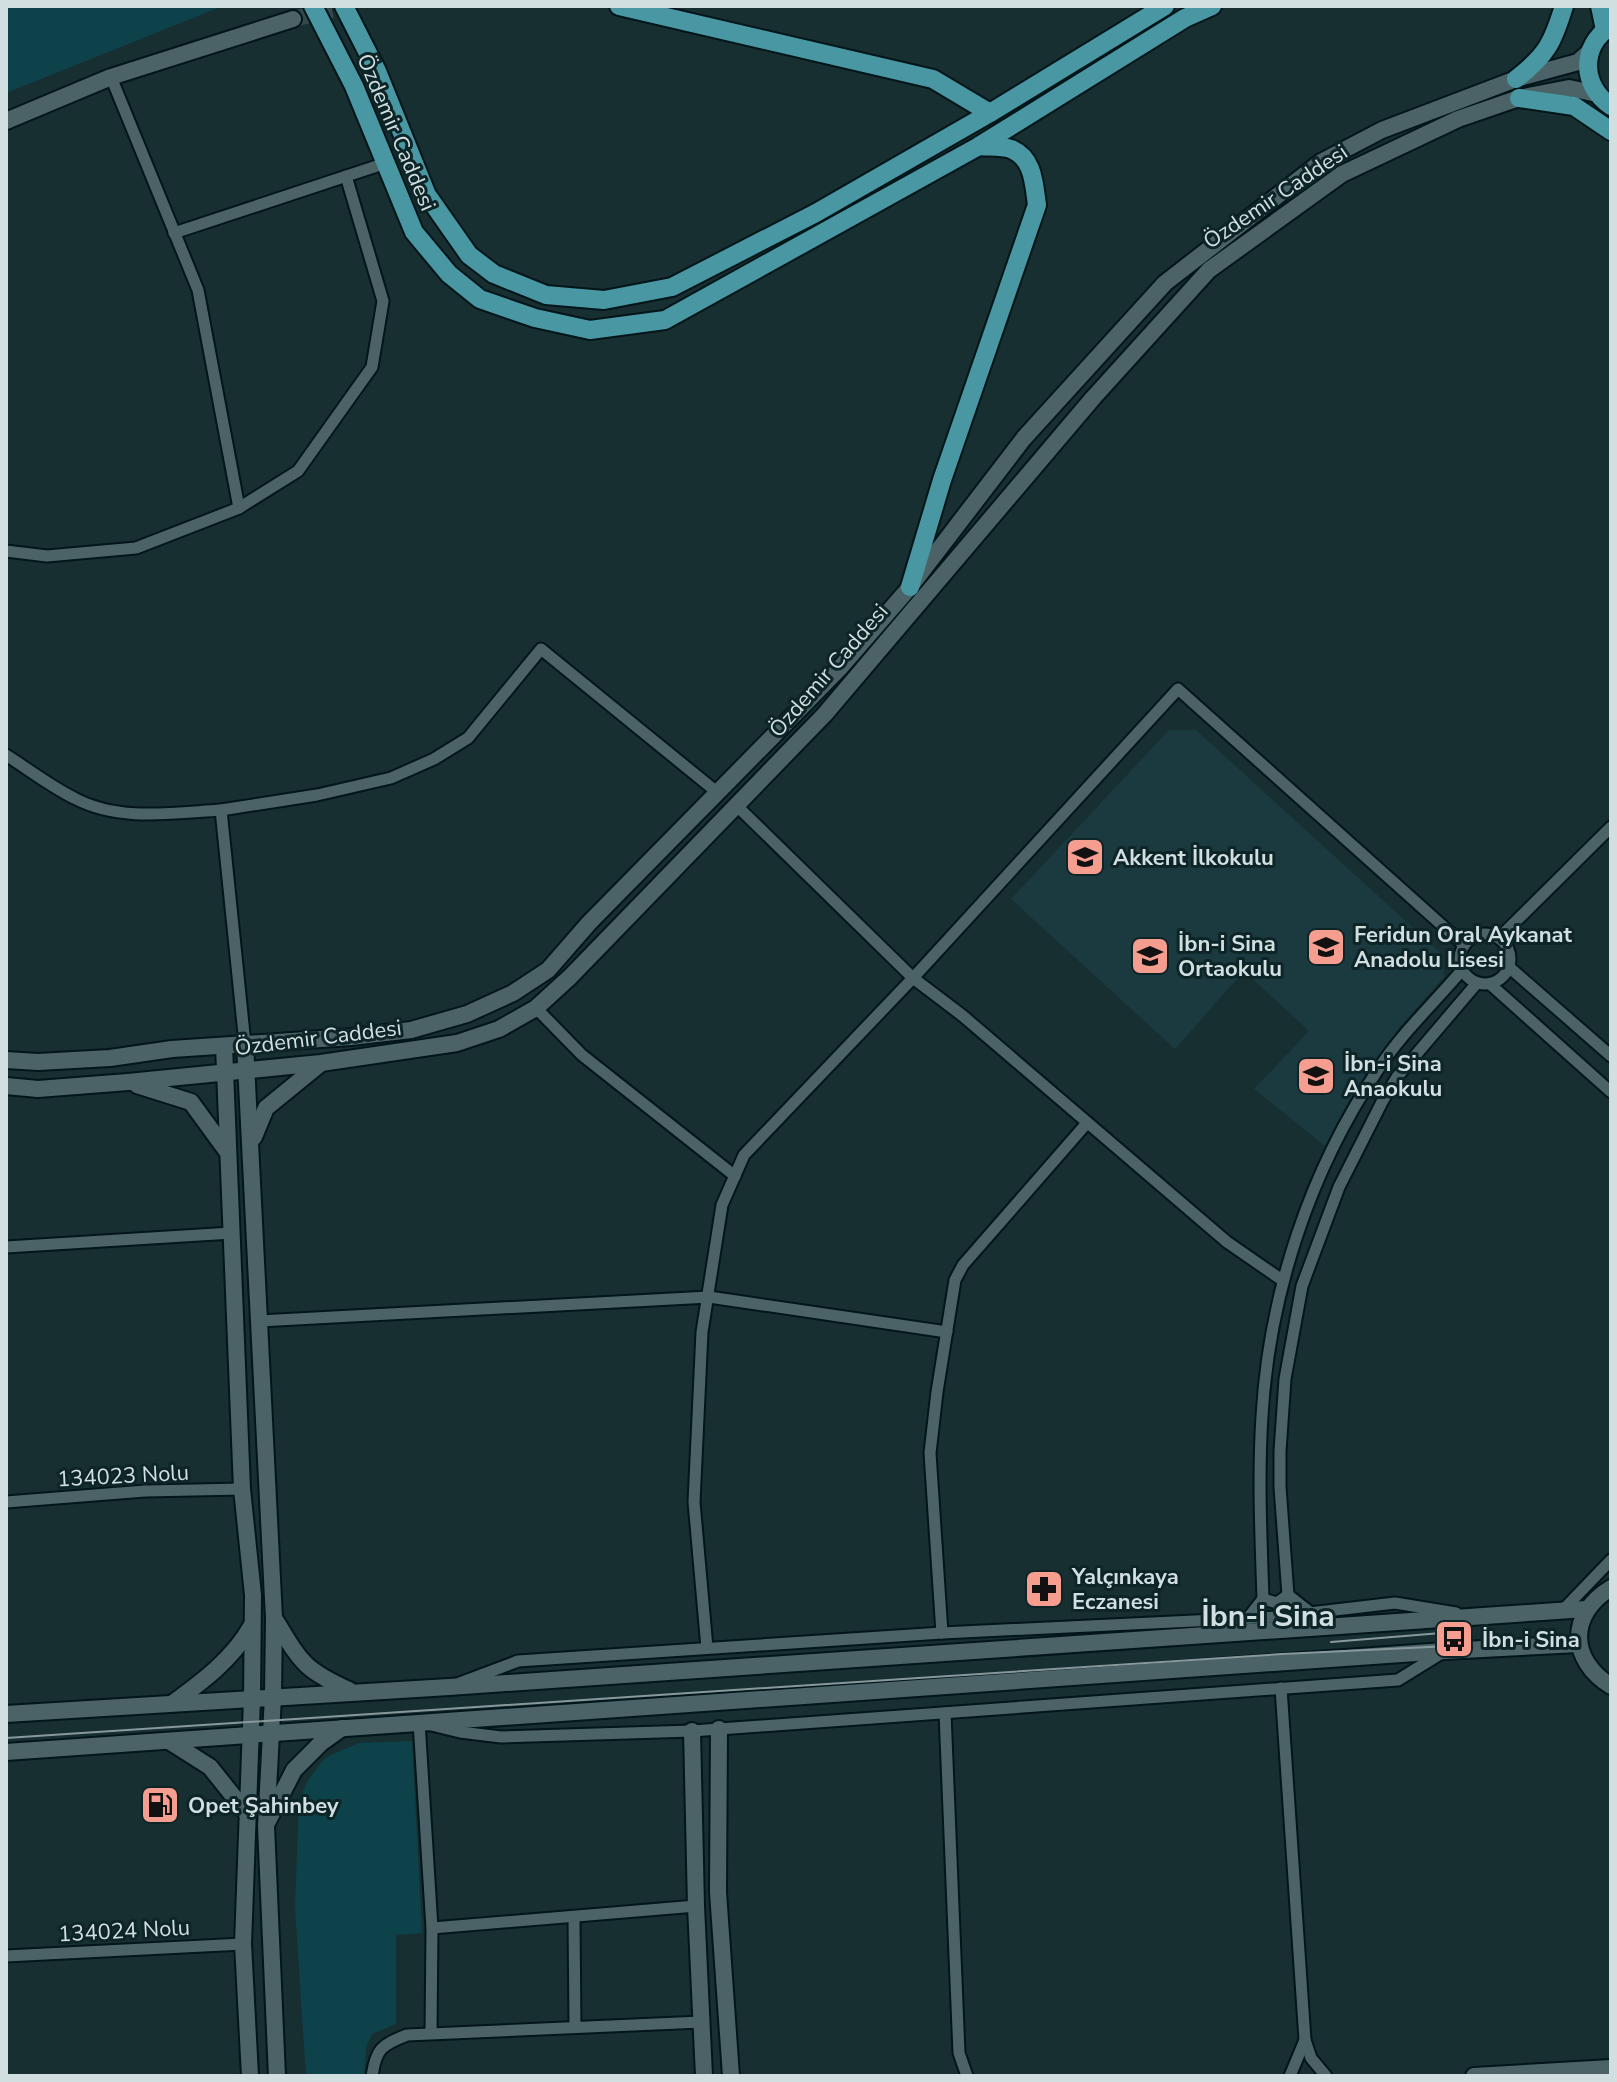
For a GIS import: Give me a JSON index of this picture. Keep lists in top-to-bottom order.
{
  "streets": {
    "main road": ["Özdemir Caddesi"],
    "street": ["134023 Nolu", "134024 Nolu"]
  },
  "districts": ["İbn-i Sina"],
  "places": {
    "school or university": [
      "Akkent İlkokulu",
      "Feridun Oral Aykanat Anadolu Lisesi",
      "İbn-i Sina Ortaokulu",
      "İbn-i Sina Anaokulu"
    ],
    "pharmacy": ["Yalçınkaya Eczanesi"],
    "bus stop": ["İbn-i Sina"],
    "fuel station": ["Opet Şahinbey"]
  }
}
